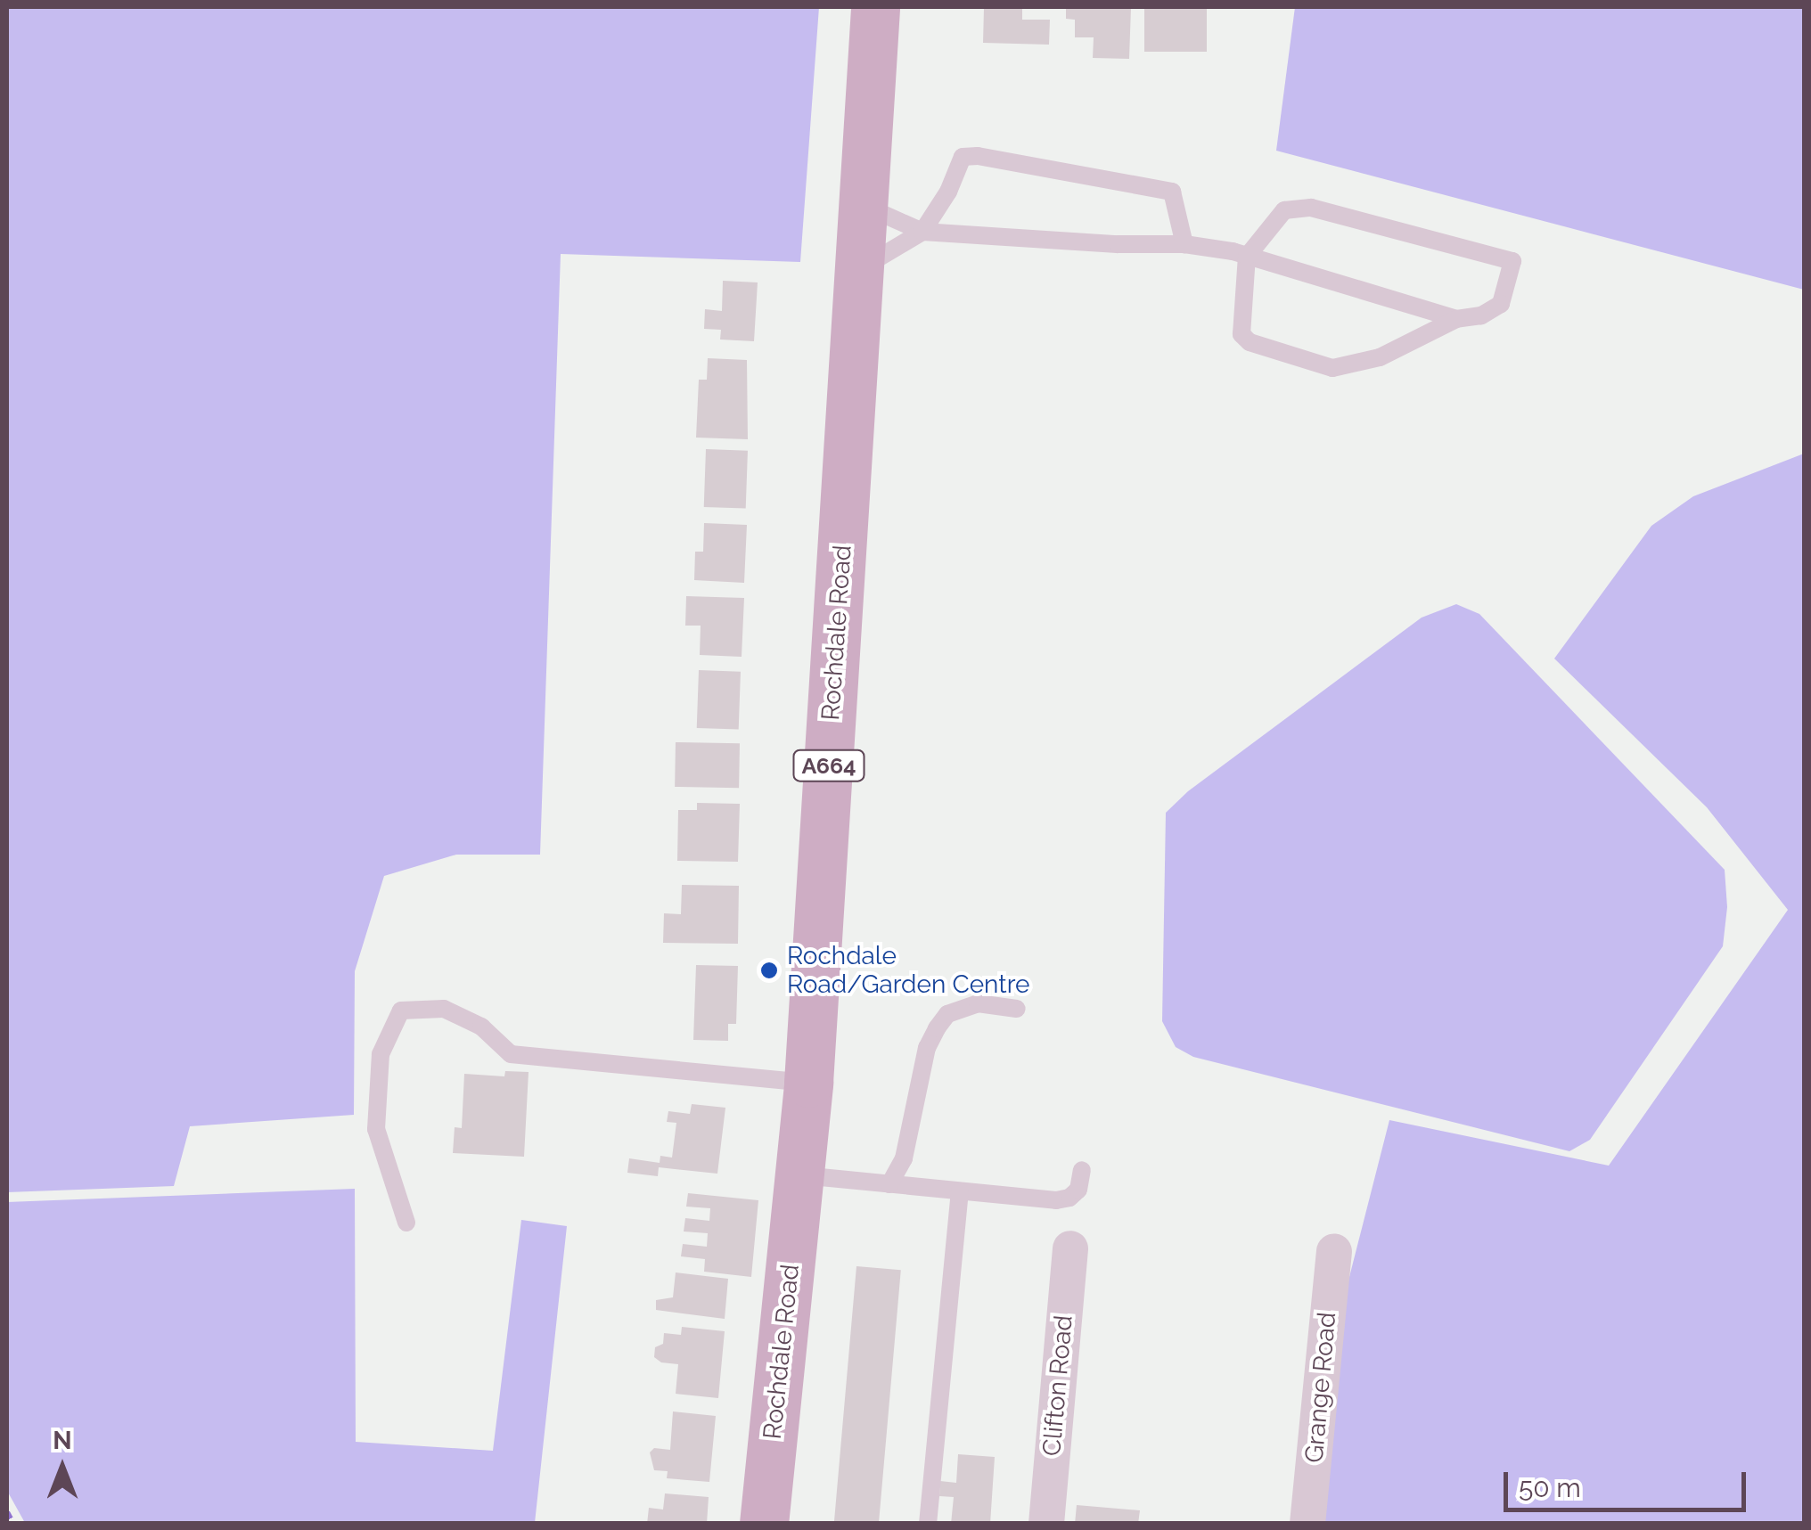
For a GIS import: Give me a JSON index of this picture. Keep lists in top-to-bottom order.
{
  "streets": {
    "main road": ["Rochdale Road", "A664"],
    "street": ["Clifton Road", "Grange Road"]
  },
  "places": ["Rochdale Road/Garden Centre"],
  "scale_bar": "50 m",
  "north": "top"
}
